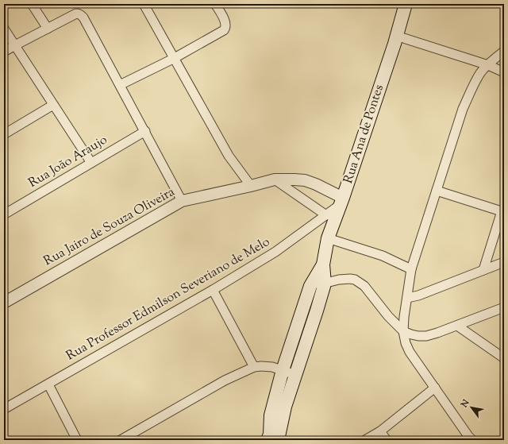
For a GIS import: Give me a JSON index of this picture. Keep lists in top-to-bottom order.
{
  "streets": {
    "main road": ["Rua Ana de Pontes"],
    "street": ["Rua João Araujo", "Rua Jairo de Souza Oliveira", "Rua Professor Edmilson Severiano de Melo"]
  },
  "crossings": [
    ["Rua Ana de Pontes", "Rua Jairo de Souza Oliveira"],
    ["Rua Ana de Pontes", "Rua Professor Edmilson Severiano de Melo"],
    ["Rua Jairo de Souza Oliveira", "Rua Professor Edmilson Severiano de Melo"]
  ],
  "north": "top left"
}
